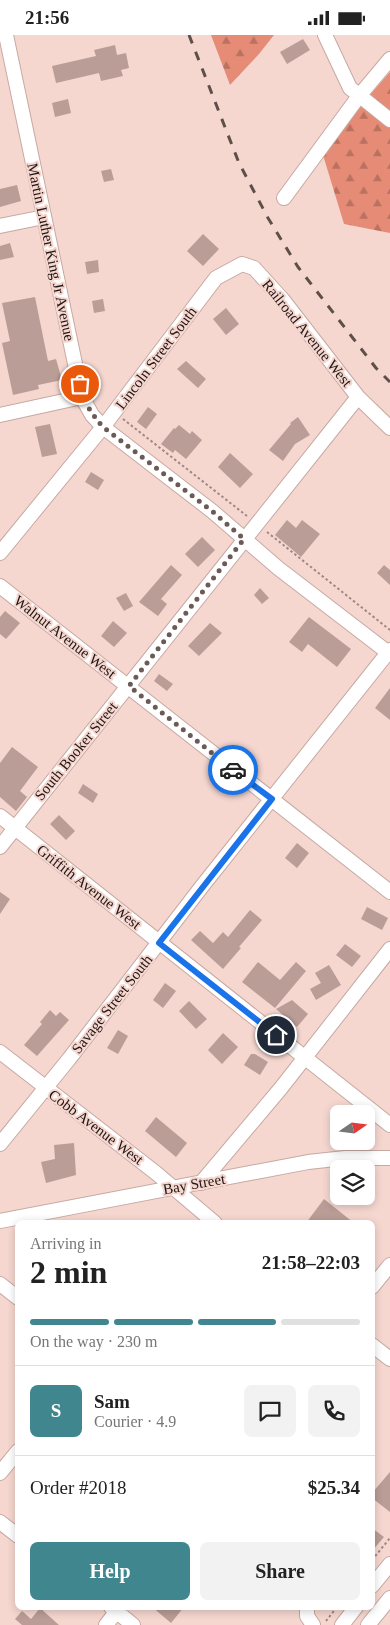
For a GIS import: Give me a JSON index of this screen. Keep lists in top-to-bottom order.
{
  "streets": {
    "street": [
      "Martin Luther King Jr Avenue",
      "Railroad Avenue West",
      "Lincoln Street South",
      "Walnut Avenue West",
      "South Booker Street",
      "Griffith Avenue West",
      "Savage Street South",
      "Cobb Avenue West",
      "Bay Street"
    ]
  },
  "crossings": [
    ["Martin Luther King Jr Avenue", "Lincoln Street South"],
    ["Martin Luther King Jr Avenue", "South Booker Street"],
    ["Martin Luther King Jr Avenue", "Savage Street South"],
    ["Railroad Avenue West", "Lincoln Street South"],
    ["Railroad Avenue West", "South Booker Street"],
    ["Walnut Avenue West", "South Booker Street"],
    ["Walnut Avenue West", "Savage Street South"],
    ["South Booker Street", "Griffith Avenue West"],
    ["Griffith Avenue West", "Savage Street South"],
    ["Savage Street South", "Cobb Avenue West"],
    ["Cobb Avenue West", "Bay Street"]
  ],
  "north": "right",
  "page": {
    "status": "21:56",
    "heading": ["2 min", "Arriving in", "21:58–22:03"],
    "panel": [
      "Sam",
      "Courier · 4.9",
      "Order #2018",
      "$25.34"
    ],
    "bar": "On the way · 230 m",
    "round": "S",
    "buttons": ["Help", "Share"]
  }
}
